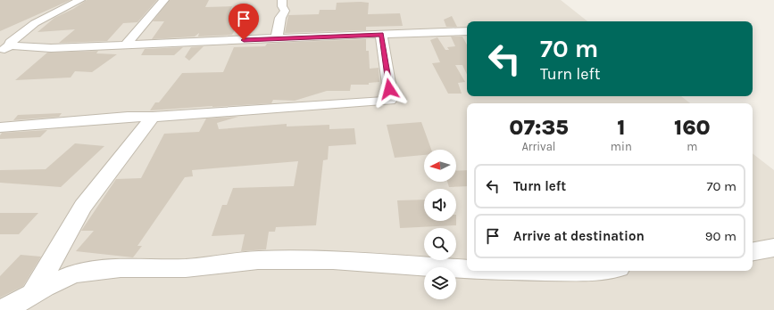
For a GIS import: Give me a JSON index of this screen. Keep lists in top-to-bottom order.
{
  "north": "left",
  "page": {
    "turn": ["70 m", "Turn left"],
    "eta": [
      "07:35",
      "Arrival",
      "1",
      "min",
      "160",
      "m"
    ],
    "list": [
      {
        "name": "Turn left",
        "value": "70 m"
      },
      {
        "name": "Arrive at destination",
        "value": "90 m"
      }
    ]
  }
}
